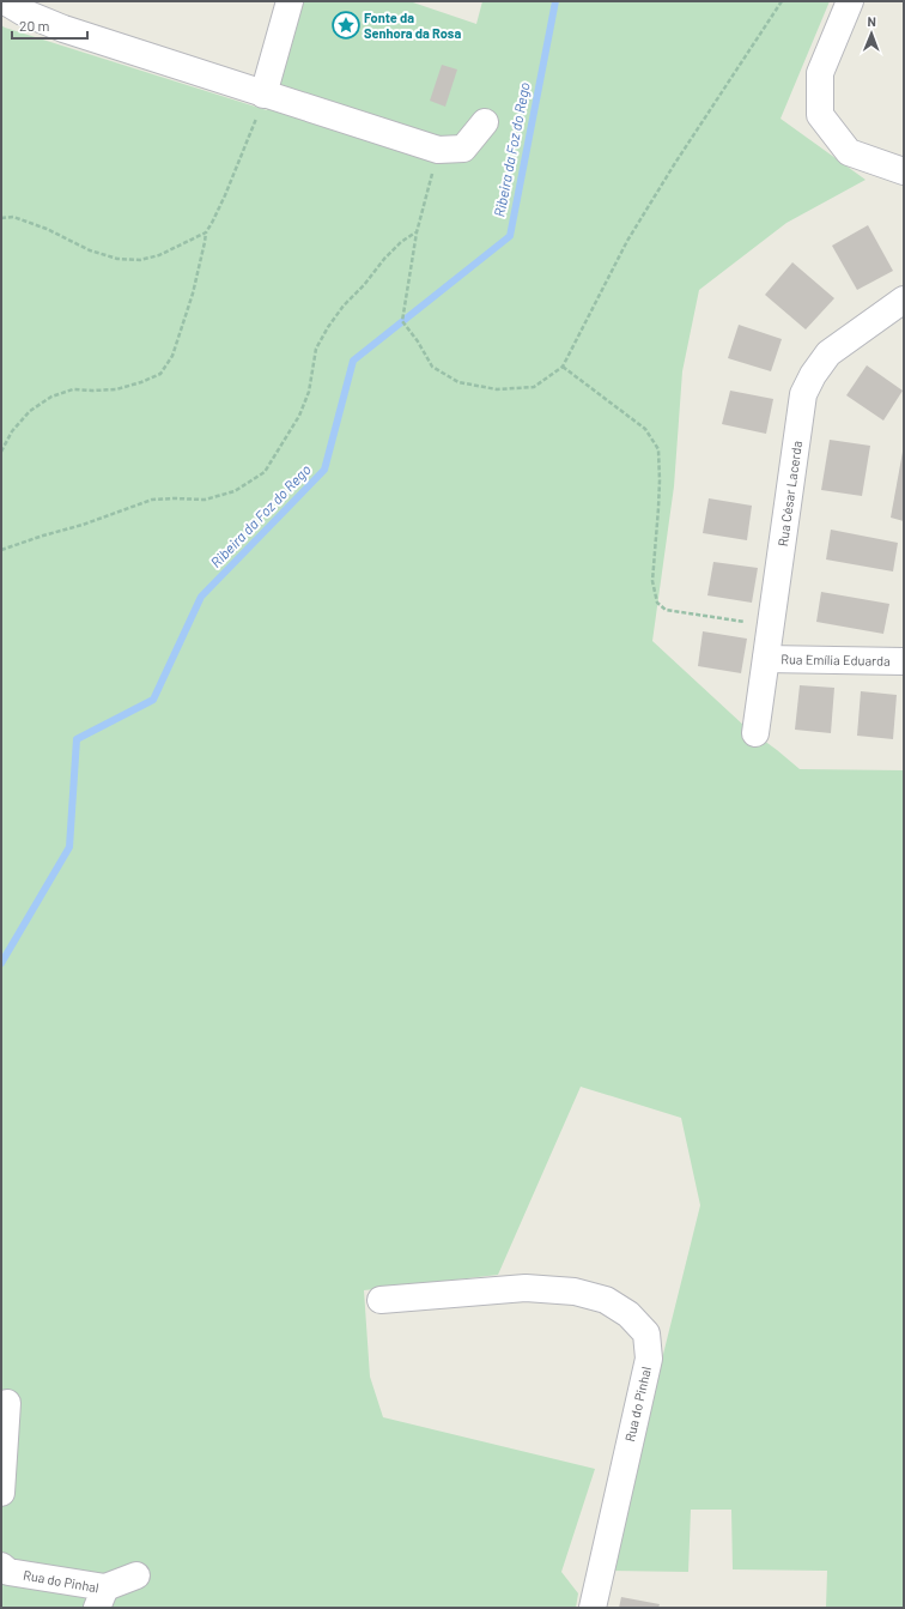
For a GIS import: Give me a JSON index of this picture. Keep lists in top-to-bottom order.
{
  "streets": {
    "street": ["Rua César Lacerda", "Rua Emília Eduarda", "Rua do Pinhal"]
  },
  "crossings": [
    ["Rua César Lacerda", "Rua Emília Eduarda"]
  ],
  "water": ["Ribeira da Foz do Rego"],
  "places": {
    "place": ["Fonte da Senhora da Rosa"]
  },
  "scale_bar": "20 m",
  "north": "top"
}
